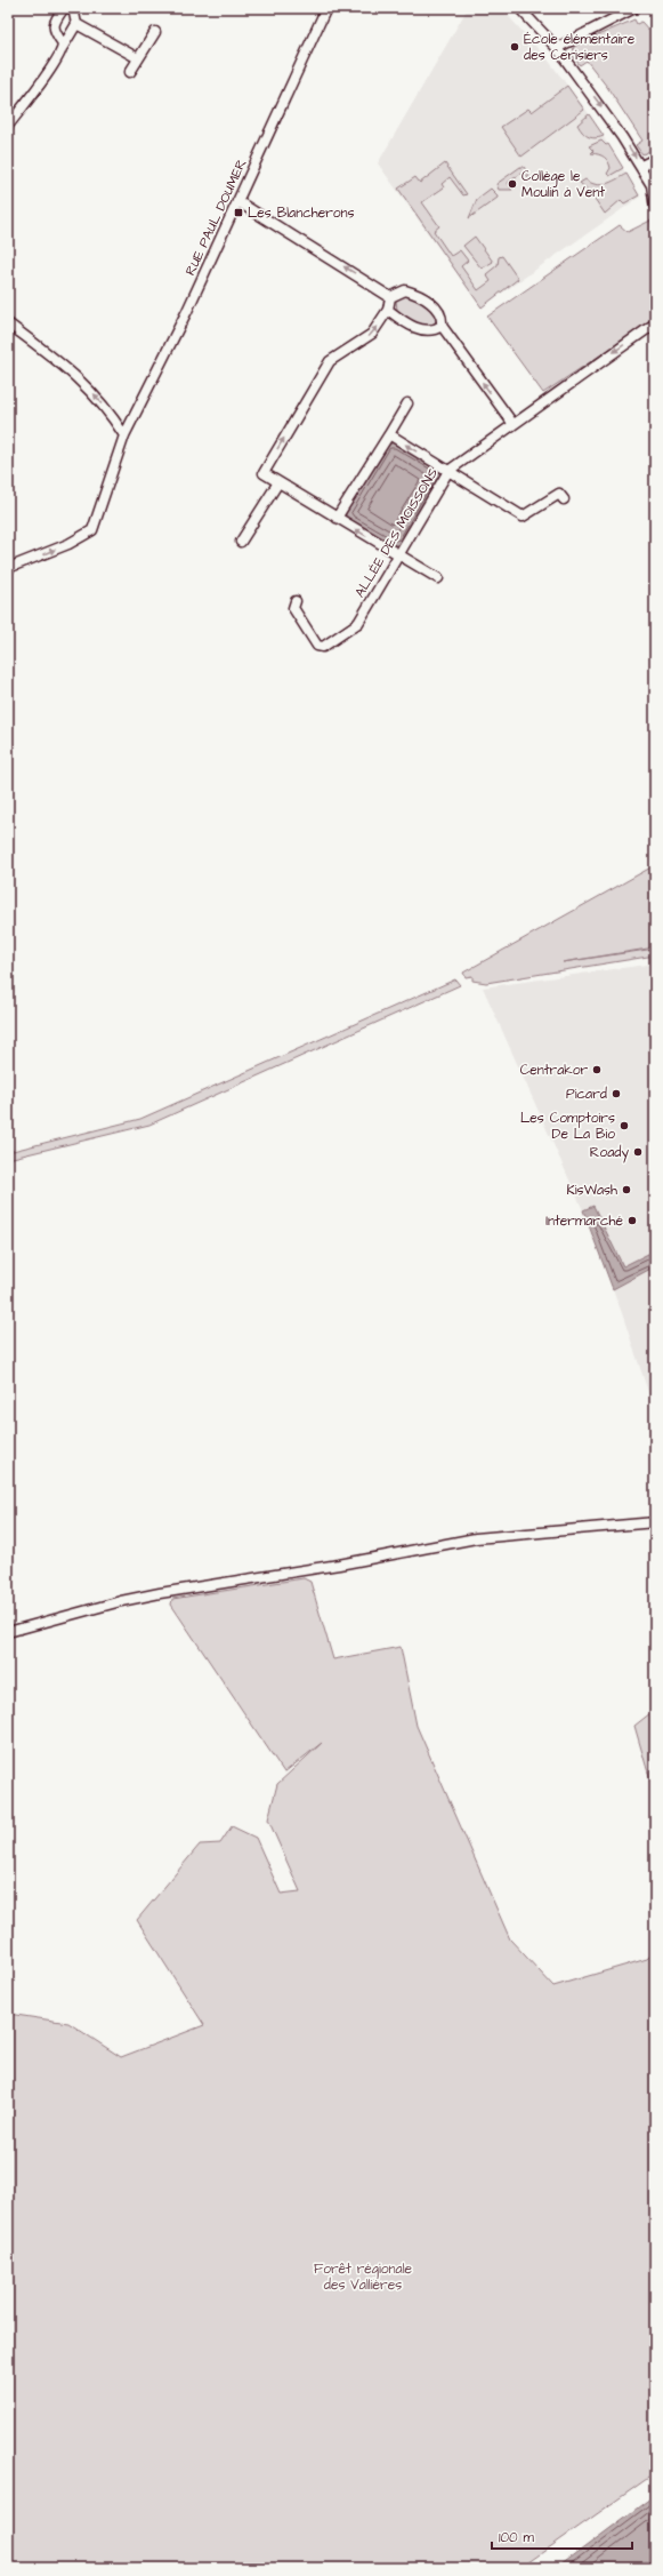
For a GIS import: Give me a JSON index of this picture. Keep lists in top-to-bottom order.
{
  "streets": {
    "street": ["RUE PAUL DOUMER", "ALLÉE DES MOISSONS"]
  },
  "parks": ["Forêt régionale des Vallières"],
  "places": {
    "other": [
      "École élémentaire des Cerisiers",
      "Collège le Moulin à Vent",
      "Centrakor",
      "Picard",
      "Les Comptoirs De La Bio",
      "Roady",
      "KisWash",
      "Intermarché"
    ],
    "transit": ["Les Blancherons"]
  },
  "scale_bar": "100 m"
}
